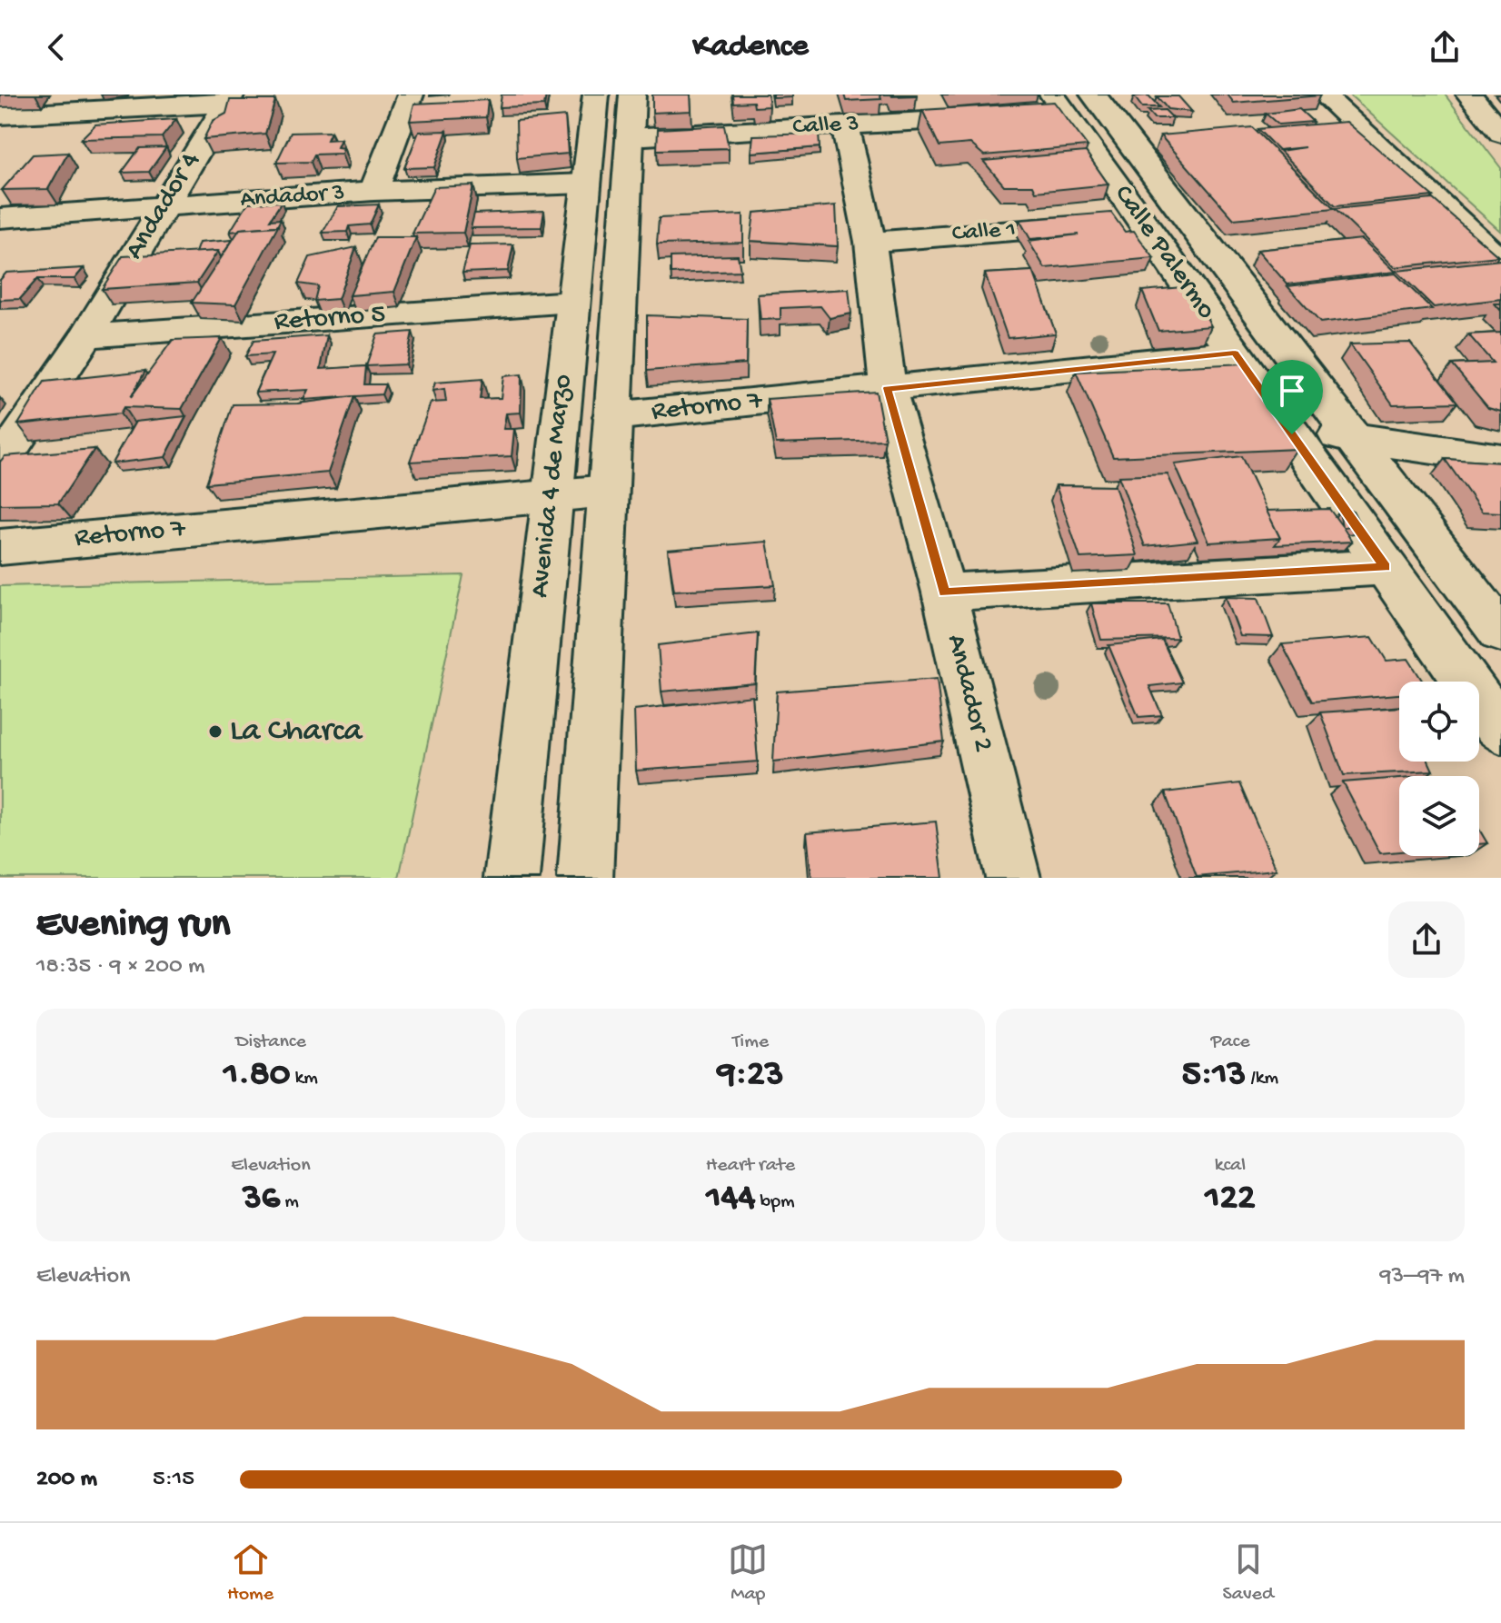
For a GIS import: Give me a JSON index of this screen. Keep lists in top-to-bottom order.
{
  "streets": {
    "street": [
      "Calle 3",
      "Andador 3",
      "Andador 4",
      "Calle 1",
      "Calle Palermo",
      "Retorno 5",
      "Retorno 7",
      "Avenida 4 de Marzo",
      "Andador 2"
    ]
  },
  "crossings": [
    ["Calle 3", "Avenida 4 de Marzo"],
    ["Calle 3", "Andador 2"],
    ["Andador 3", "Andador 4"],
    ["Andador 3", "Avenida 4 de Marzo"],
    ["Andador 4", "Retorno 5"],
    ["Calle 1", "Calle Palermo"],
    ["Calle 1", "Andador 2"],
    ["Calle Palermo", "Retorno 7"],
    ["Retorno 5", "Avenida 4 de Marzo"],
    ["Retorno 7", "Avenida 4 de Marzo"],
    ["Retorno 7", "Andador 2"]
  ],
  "places": ["La Charca"],
  "page": {
    "header": "Kadence",
    "heading": ["Evening run", "18:35 · 9 × 200 m"],
    "stats": [
      ["Distance", "1.80 km"],
      ["Time", "9:23"],
      ["Pace", "5:13 /km"],
      ["Elevation", "36 m"],
      ["Heart rate", "144 bpm"],
      ["kcal", "122"]
    ],
    "chart": ["Elevation", "93–97 m"],
    "list": [
      {
        "name": "200 m",
        "note": "5:15"
      }
    ],
    "tabs": ["Home", "Map", "Saved"]
  }
}
